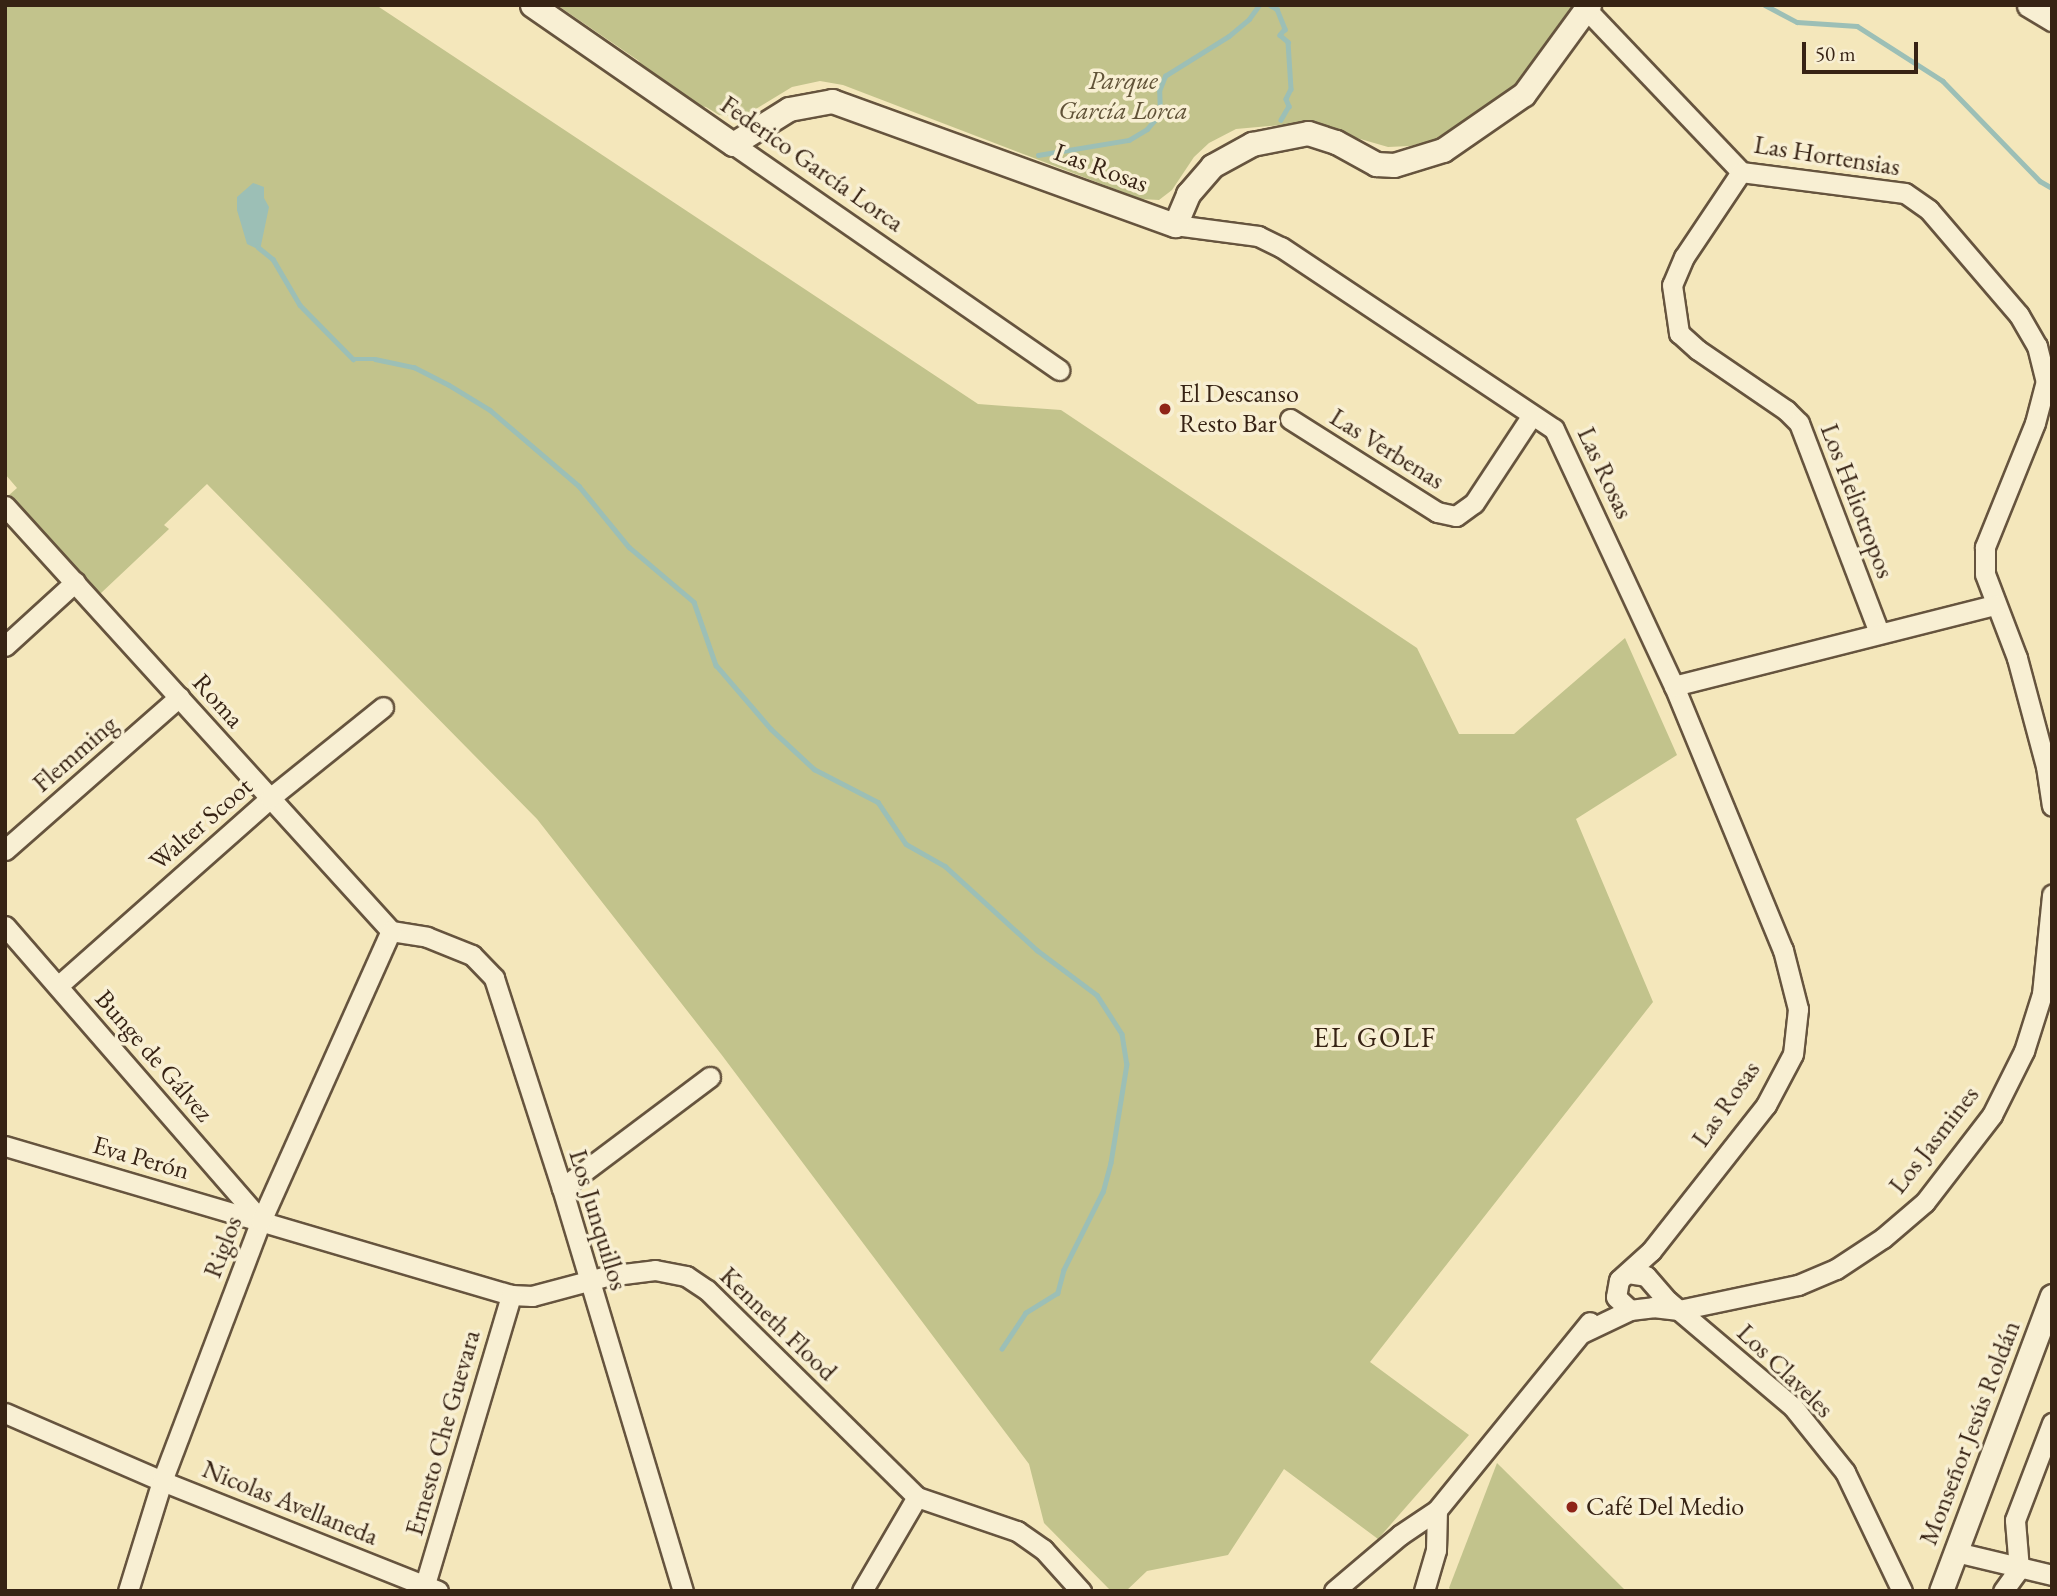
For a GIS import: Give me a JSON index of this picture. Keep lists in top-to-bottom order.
{
  "streets": {
    "street": [
      "Las Hortensias",
      "Federico García Lorca",
      "Las Rosas",
      "Las Verbenas",
      "Los Heliotropos",
      "Roma",
      "Flemming",
      "Walter Scoot",
      "Bunge de Gálvez",
      "Los Jasmines",
      "Eva Perón",
      "Los Junquillos",
      "Riglos",
      "Kenneth Flood",
      "Los Claveles",
      "Ernesto Che Guevara",
      "Monseñor Jesús Roldán",
      "Nicolas Avellaneda"
    ]
  },
  "crossings": [
    ["Las Hortensias", "Los Heliotropos"],
    ["Federico García Lorca", "Las Rosas"],
    ["Las Rosas", "Las Verbenas"],
    ["Las Rosas", "Los Jasmines"],
    ["Las Rosas", "Los Claveles"],
    ["Roma", "Flemming"],
    ["Roma", "Walter Scoot"],
    ["Roma", "Los Junquillos"],
    ["Roma", "Riglos"],
    ["Walter Scoot", "Bunge de Gálvez"],
    ["Bunge de Gálvez", "Eva Perón"],
    ["Bunge de Gálvez", "Riglos"],
    ["Bunge de Gálvez", "Kenneth Flood"],
    ["Los Jasmines", "Los Claveles"],
    ["Eva Perón", "Riglos"],
    ["Eva Perón", "Kenneth Flood"],
    ["Los Junquillos", "Riglos"],
    ["Los Junquillos", "Kenneth Flood"],
    ["Riglos", "Kenneth Flood"],
    ["Riglos", "Nicolas Avellaneda"],
    ["Kenneth Flood", "Ernesto Che Guevara"],
    ["Ernesto Che Guevara", "Nicolas Avellaneda"]
  ],
  "districts": ["EL GOLF"],
  "parks": ["Parque García Lorca"],
  "places": ["El Descanso Resto Bar", "Café Del Medio"],
  "scale_bar": "50 m"
}
